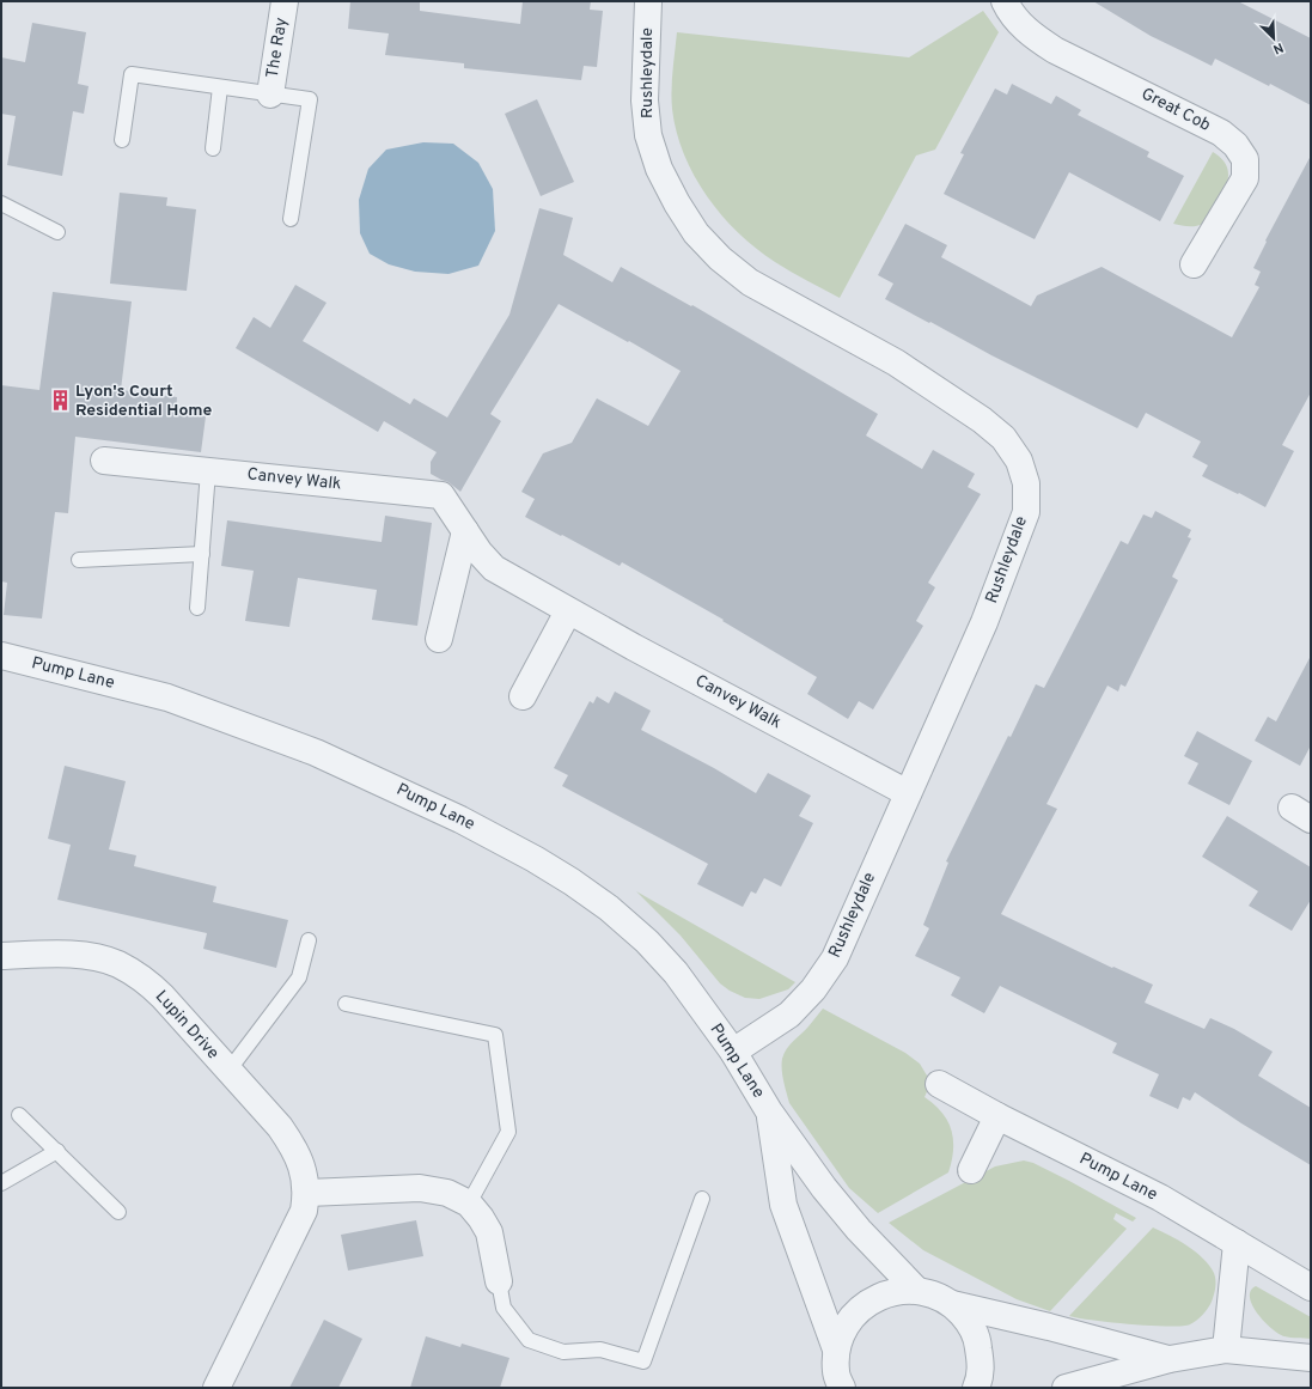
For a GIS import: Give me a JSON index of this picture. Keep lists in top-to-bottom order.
{
  "streets": {
    "street": [
      "The Ray",
      "Rushleydale",
      "Great Cob",
      "Canvey Walk",
      "Pump Lane",
      "Lupin Drive"
    ]
  },
  "crossings": [
    ["Rushleydale", "Canvey Walk"],
    ["Rushleydale", "Pump Lane"]
  ],
  "places": {
    "building": ["Lyon's Court Residential Home"]
  },
  "north": "bottom right"
}
